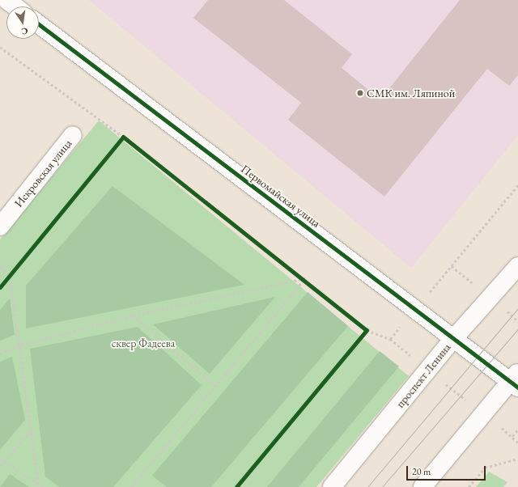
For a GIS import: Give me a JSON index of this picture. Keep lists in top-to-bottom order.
{
  "streets": {
    "street": ["Искровская улица", "Первомайская улица", "проспект Ленина"]
  },
  "crossings": [
    ["Первомайская улица", "проспект Ленина"]
  ],
  "parks": ["сквер Фадеева"],
  "places": ["СМК им. Ляпиной"],
  "scale_bar": "20 m",
  "north": "bottom"
}
